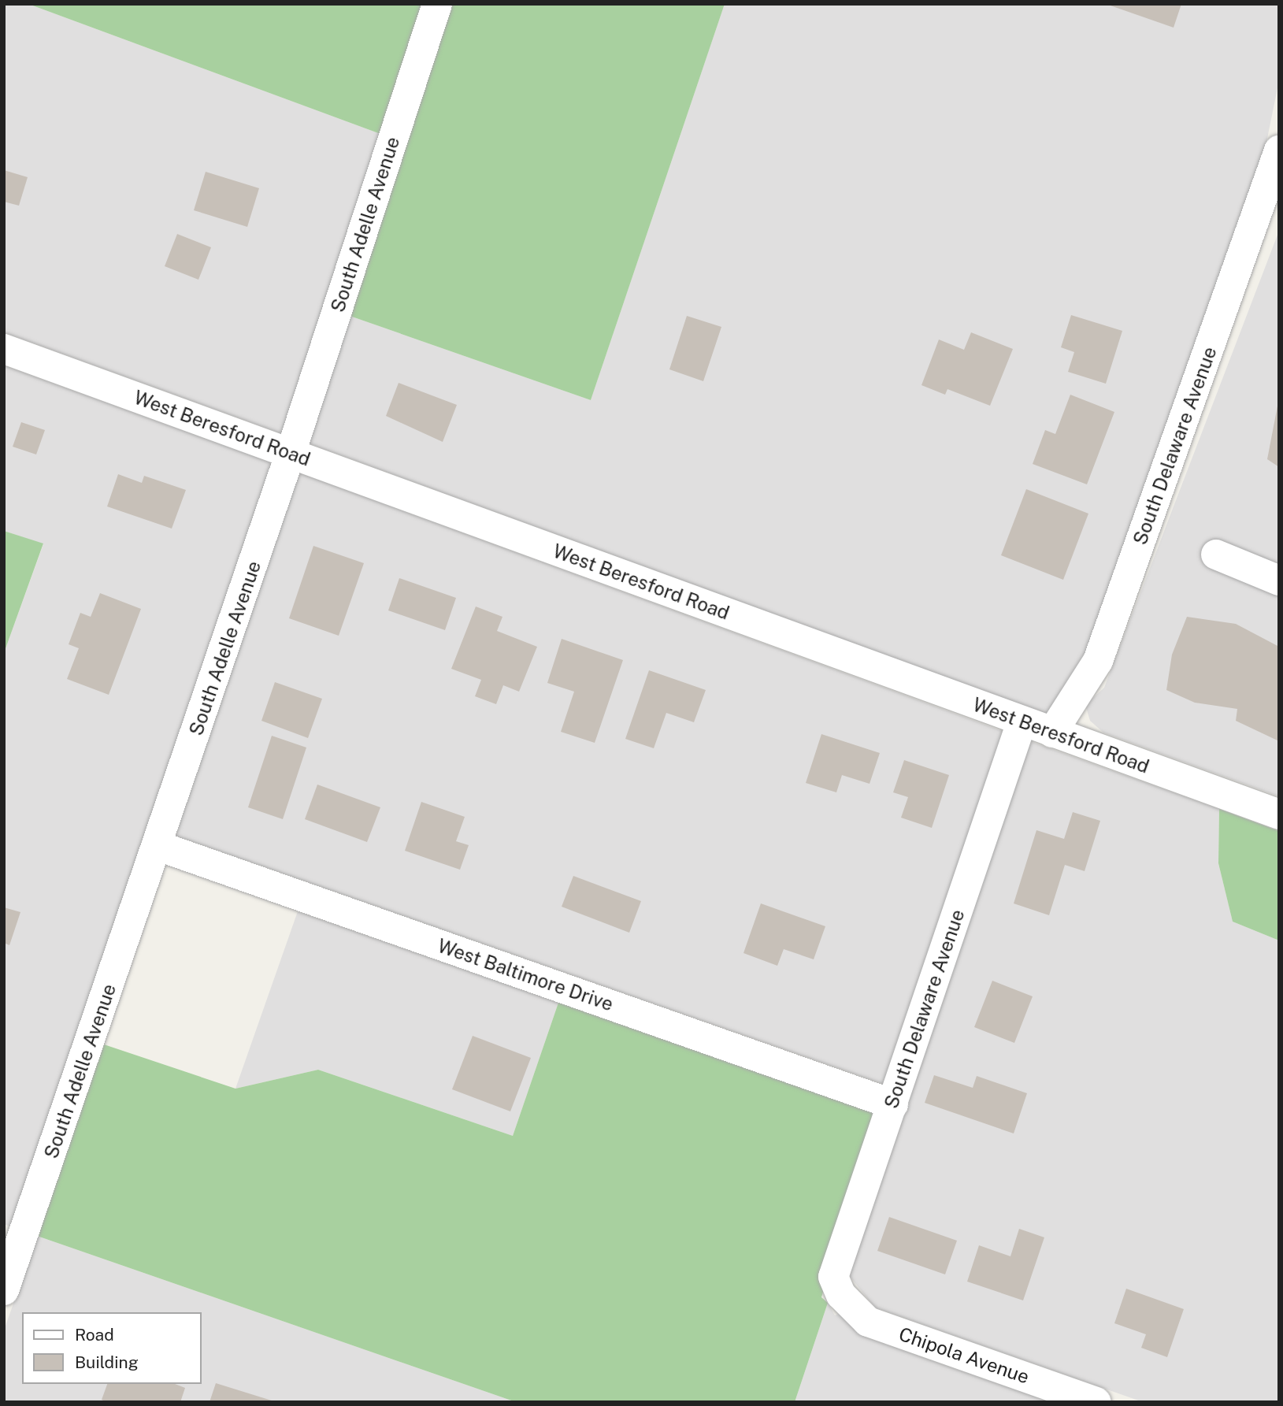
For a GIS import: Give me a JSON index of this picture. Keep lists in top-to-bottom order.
{
  "streets": {
    "street": [
      "South Adelle Avenue",
      "West Beresford Road",
      "South Delaware Avenue",
      "West Baltimore Drive",
      "Chipola Avenue"
    ]
  },
  "crossings": [
    ["South Adelle Avenue", "West Beresford Road"],
    ["South Adelle Avenue", "West Baltimore Drive"],
    ["West Beresford Road", "South Delaware Avenue"],
    ["South Delaware Avenue", "West Baltimore Drive"],
    ["South Delaware Avenue", "Chipola Avenue"]
  ],
  "legend": ["Road", "Building"]
}
